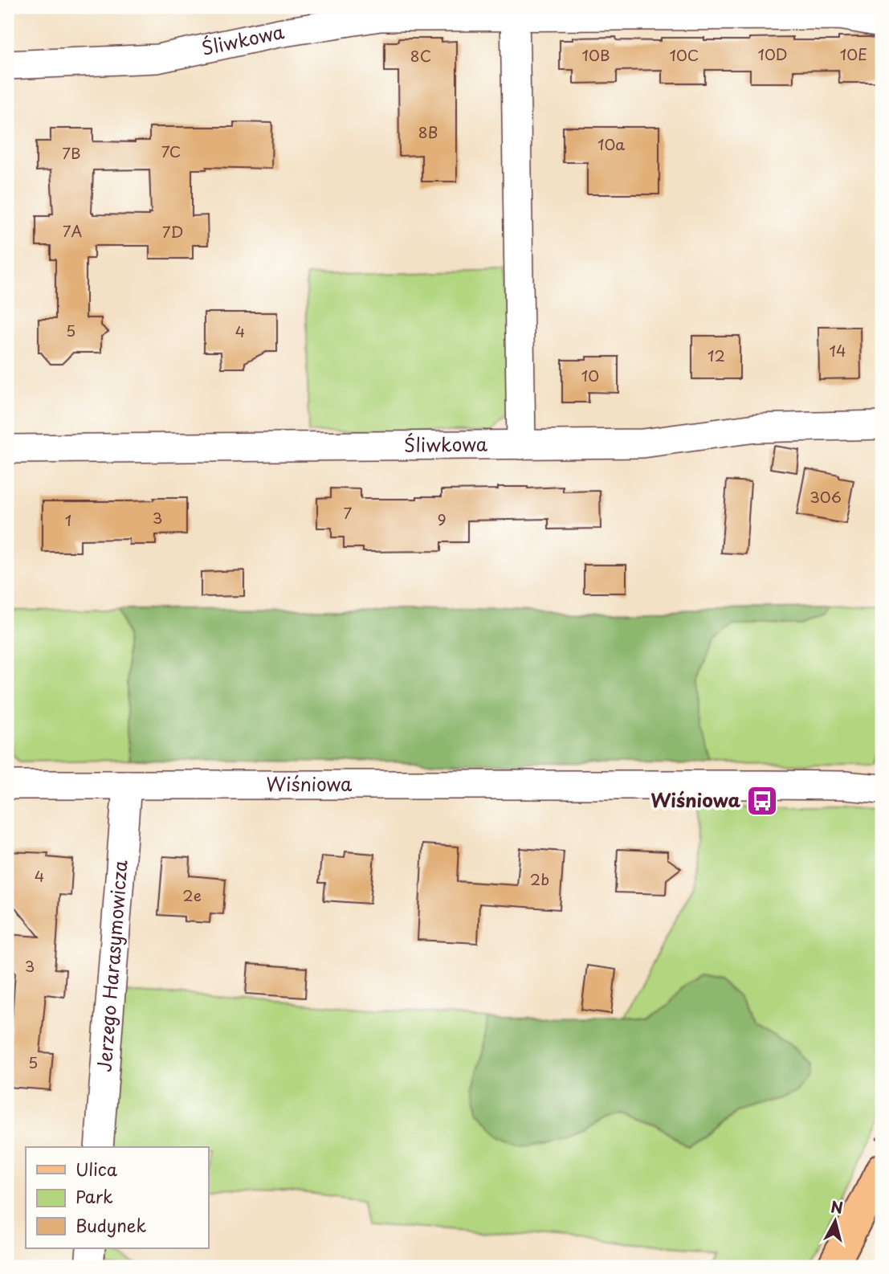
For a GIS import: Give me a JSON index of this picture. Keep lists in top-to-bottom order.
{
  "streets": {
    "street": ["Śliwkowa", "Wiśniowa", "Jerzego Harasymowicza"]
  },
  "crossings": [
    ["Wiśniowa", "Jerzego Harasymowicza"]
  ],
  "places": {
    "bus stop": ["Wiśniowa"]
  },
  "house_numbers": [
    "10D",
    "10E",
    "10B",
    "10C",
    "8C",
    "8B",
    "10a",
    "7C",
    "7B",
    "7A",
    "7D",
    "5",
    "4",
    "14",
    "12",
    "10",
    "306",
    "7",
    "3",
    "9",
    "1",
    "4",
    "2b",
    "2e",
    "3",
    "5"
  ],
  "legend": ["Ulica", "Park", "Budynek"],
  "north": "top"
}
